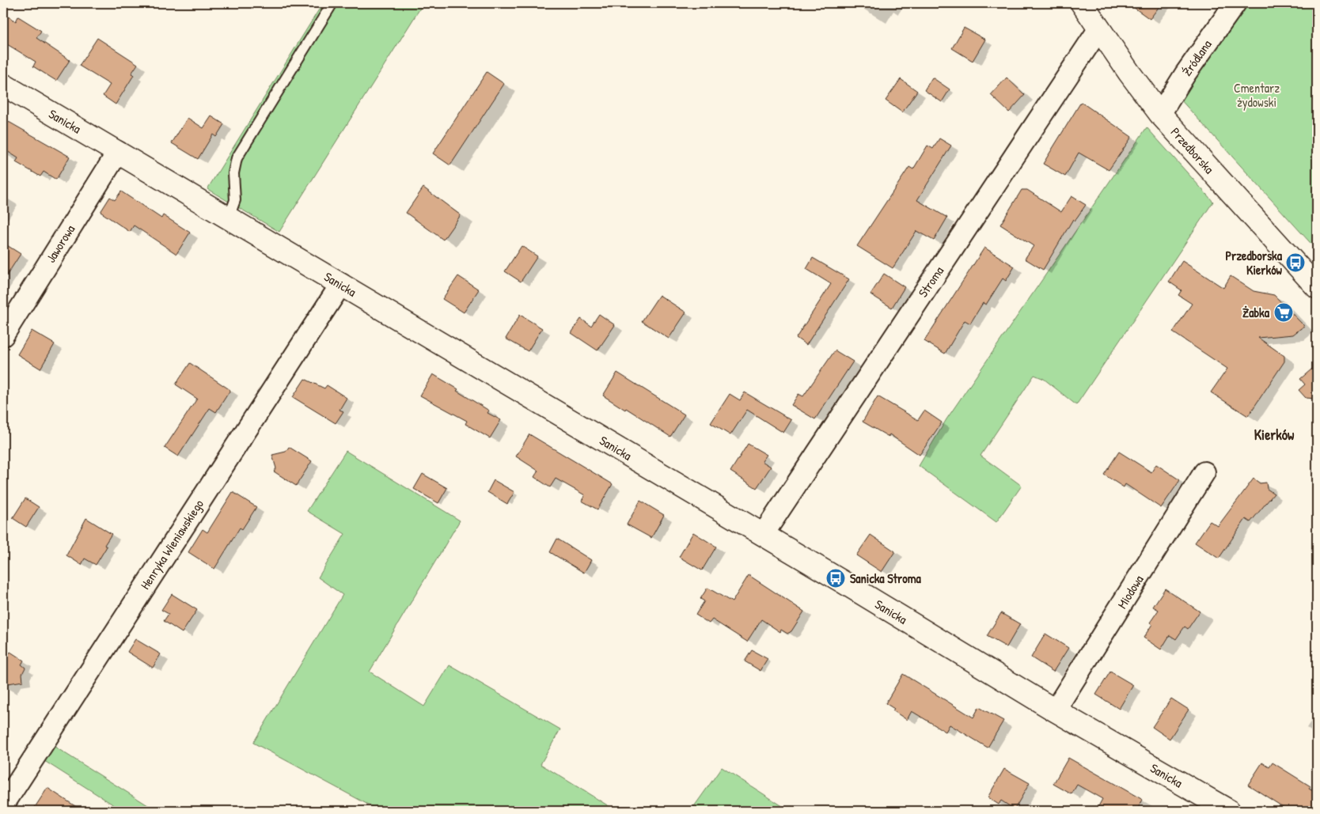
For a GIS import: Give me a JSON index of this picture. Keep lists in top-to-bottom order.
{
  "streets": {
    "street": [
      "Źródlana",
      "Sanicka",
      "Przedborska",
      "Jaworowa",
      "Stroma",
      "Henryka Wieniawskiego",
      "Miodowa"
    ]
  },
  "crossings": [
    ["Źródlana", "Przedborska"],
    ["Sanicka", "Jaworowa"],
    ["Sanicka", "Stroma"],
    ["Sanicka", "Henryka Wieniawskiego"],
    ["Sanicka", "Miodowa"],
    ["Przedborska", "Stroma"]
  ],
  "districts": ["Kierków"],
  "parks": ["Cmentarz żydowski"],
  "places": {
    "bus stop": ["Przedborska Kierków", "Sanicka Stroma"],
    "supermarket": ["Żabka"]
  }
}
